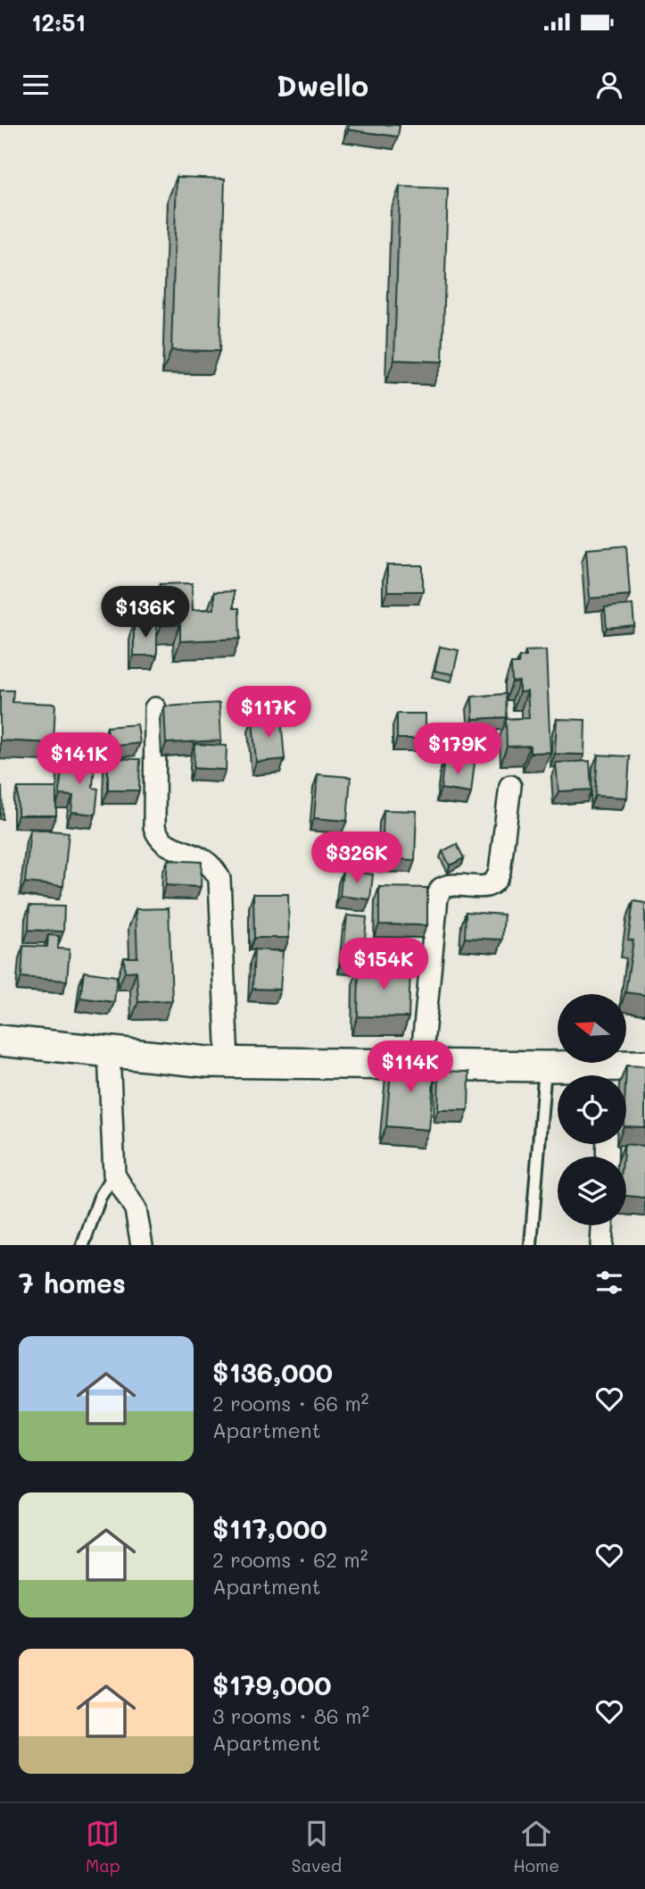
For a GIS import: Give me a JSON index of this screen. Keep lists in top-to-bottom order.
{
  "north": "left",
  "page": {
    "status": "12:51",
    "header": "Dwello",
    "price": [
      "$136K",
      "$117K",
      "$179K",
      "$141K",
      "$326K",
      "$154K",
      "$114K"
    ],
    "heading": "7 homes",
    "list": [
      {
        "name": "$136,000",
        "note": "2 rooms · 66 m² · Apartment"
      },
      {
        "name": "$117,000",
        "note": "2 rooms · 62 m² · Apartment"
      },
      {
        "name": "$179,000",
        "note": "3 rooms · 86 m² · Apartment"
      }
    ],
    "tabs": ["Map", "Saved", "Home"]
  }
}
